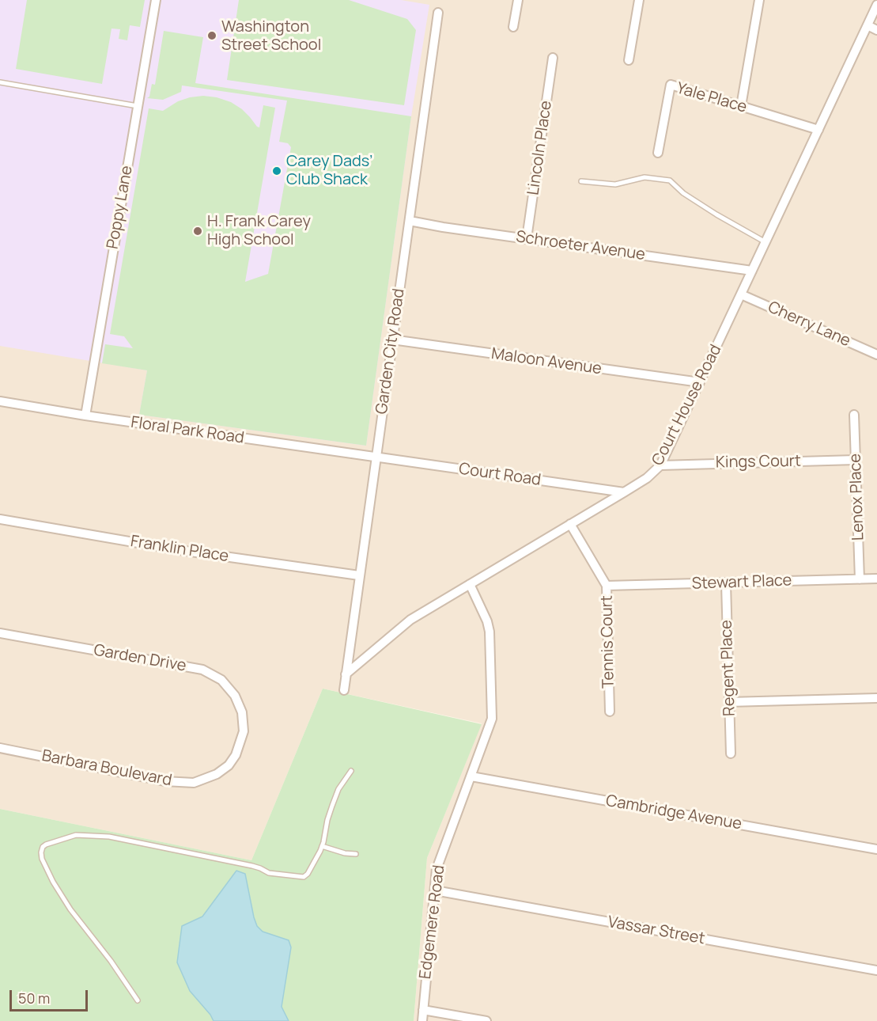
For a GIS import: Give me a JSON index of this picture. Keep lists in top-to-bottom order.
{
  "streets": {
    "street": [
      "Yale Place",
      "Lincoln Place",
      "Poppy Lane",
      "Schroeter Avenue",
      "Cherry Lane",
      "Garden City Road",
      "Maloon Avenue",
      "Court House Road",
      "Floral Park Road",
      "Kings Court",
      "Court Road",
      "Lenox Place",
      "Franklin Place",
      "Stewart Place",
      "Tennis Court",
      "Garden Drive",
      "Regent Place",
      "Barbara Boulevard",
      "Cambridge Avenue",
      "Edgemere Road",
      "Vassar Street"
    ]
  },
  "crossings": [
    ["Yale Place", "Court House Road"],
    ["Lincoln Place", "Schroeter Avenue"],
    ["Poppy Lane", "Floral Park Road"],
    ["Schroeter Avenue", "Garden City Road"],
    ["Schroeter Avenue", "Court House Road"],
    ["Cherry Lane", "Court House Road"],
    ["Garden City Road", "Maloon Avenue"],
    ["Garden City Road", "Court House Road"],
    ["Garden City Road", "Floral Park Road"],
    ["Garden City Road", "Court Road"],
    ["Garden City Road", "Franklin Place"],
    ["Maloon Avenue", "Court House Road"],
    ["Court House Road", "Kings Court"],
    ["Court House Road", "Court Road"],
    ["Court House Road", "Tennis Court"],
    ["Court House Road", "Edgemere Road"],
    ["Floral Park Road", "Court Road"],
    ["Kings Court", "Lenox Place"],
    ["Lenox Place", "Stewart Place"],
    ["Stewart Place", "Tennis Court"],
    ["Stewart Place", "Regent Place"],
    ["Garden Drive", "Barbara Boulevard"],
    ["Cambridge Avenue", "Edgemere Road"],
    ["Edgemere Road", "Vassar Street"]
  ],
  "places": ["Washington Street School", "Carey Dads’ Club Shack", "H. Frank Carey High School"],
  "scale_bar": "50 m"
}
